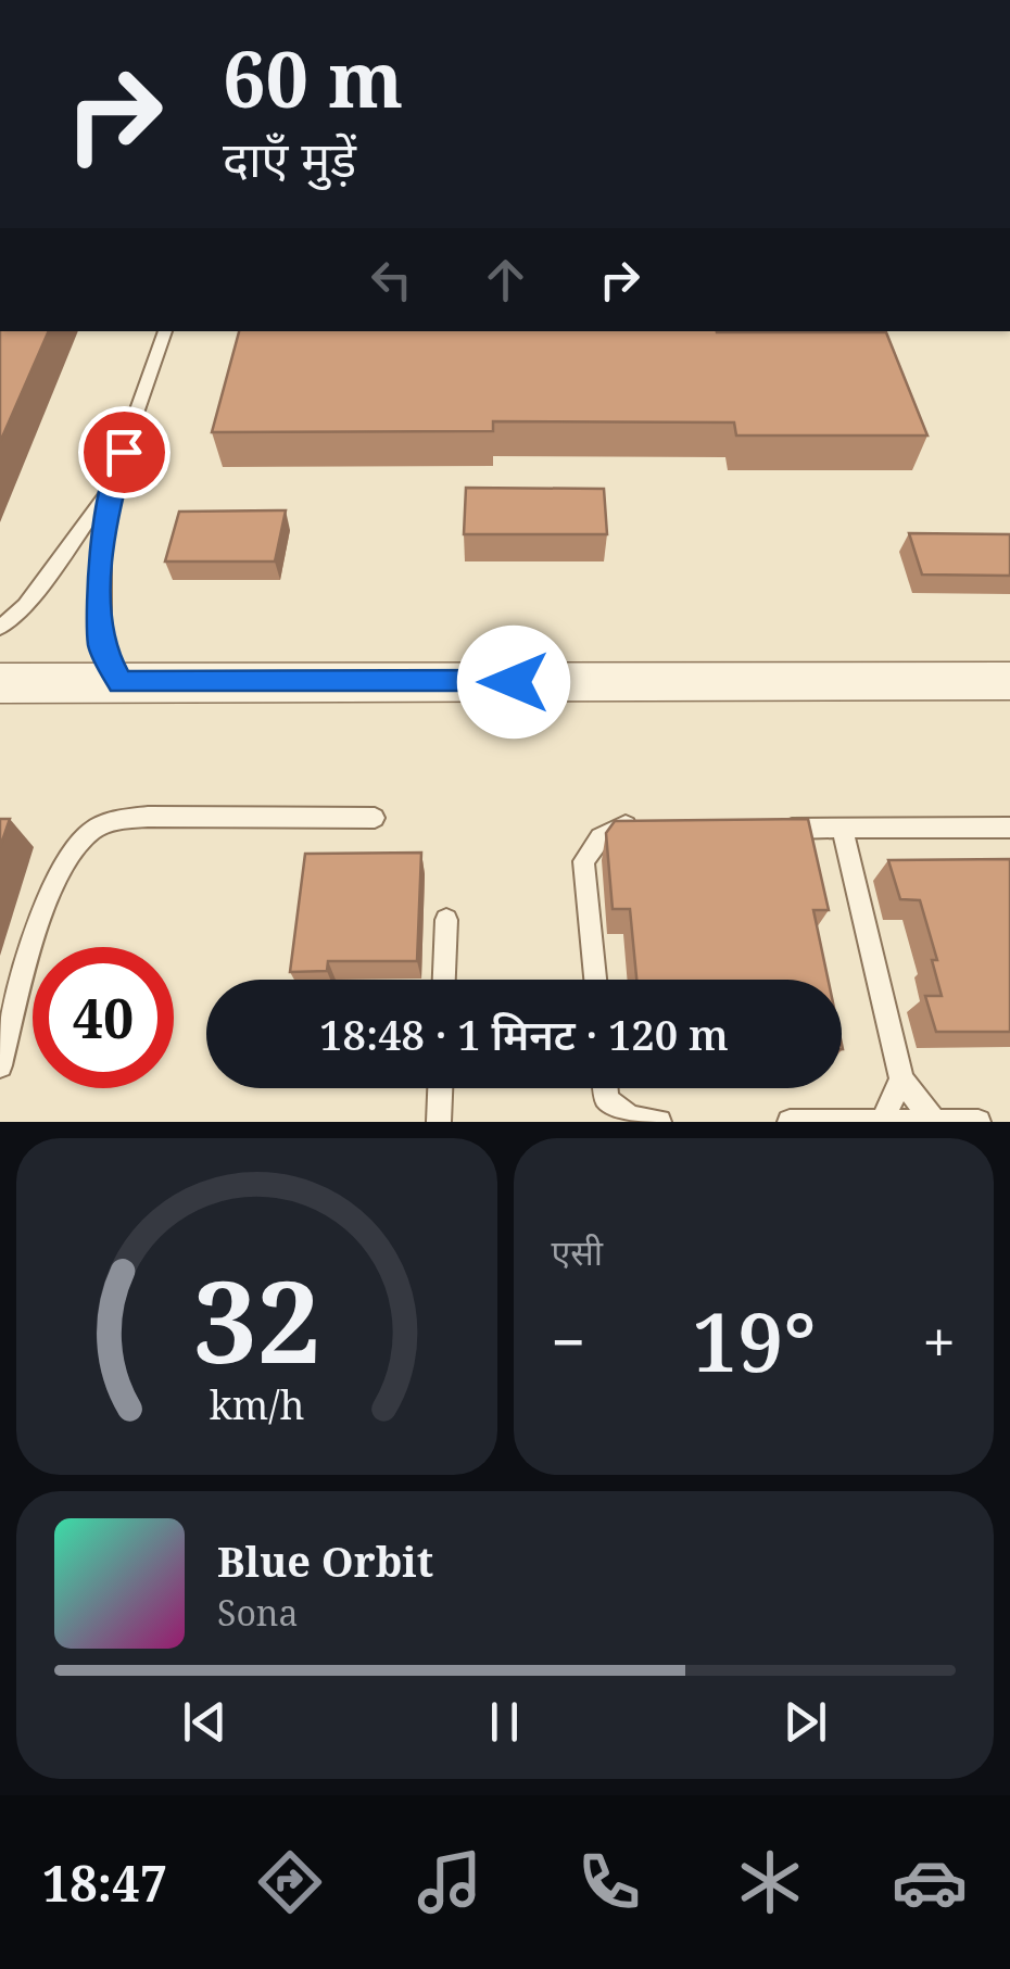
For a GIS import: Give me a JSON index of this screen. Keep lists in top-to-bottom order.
{
  "page": {
    "turn": ["60 m", "दाएँ मुड़ें"],
    "limit": "40",
    "trip": "18:48 · 1 मिनट · 120 m",
    "tile": "एसी",
    "heat": ["−", "19°", "+"],
    "song": ["Blue Orbit", "Sona"],
    "tabs": "18:47",
    "gauge": ["32", "km/h"]
  }
}
